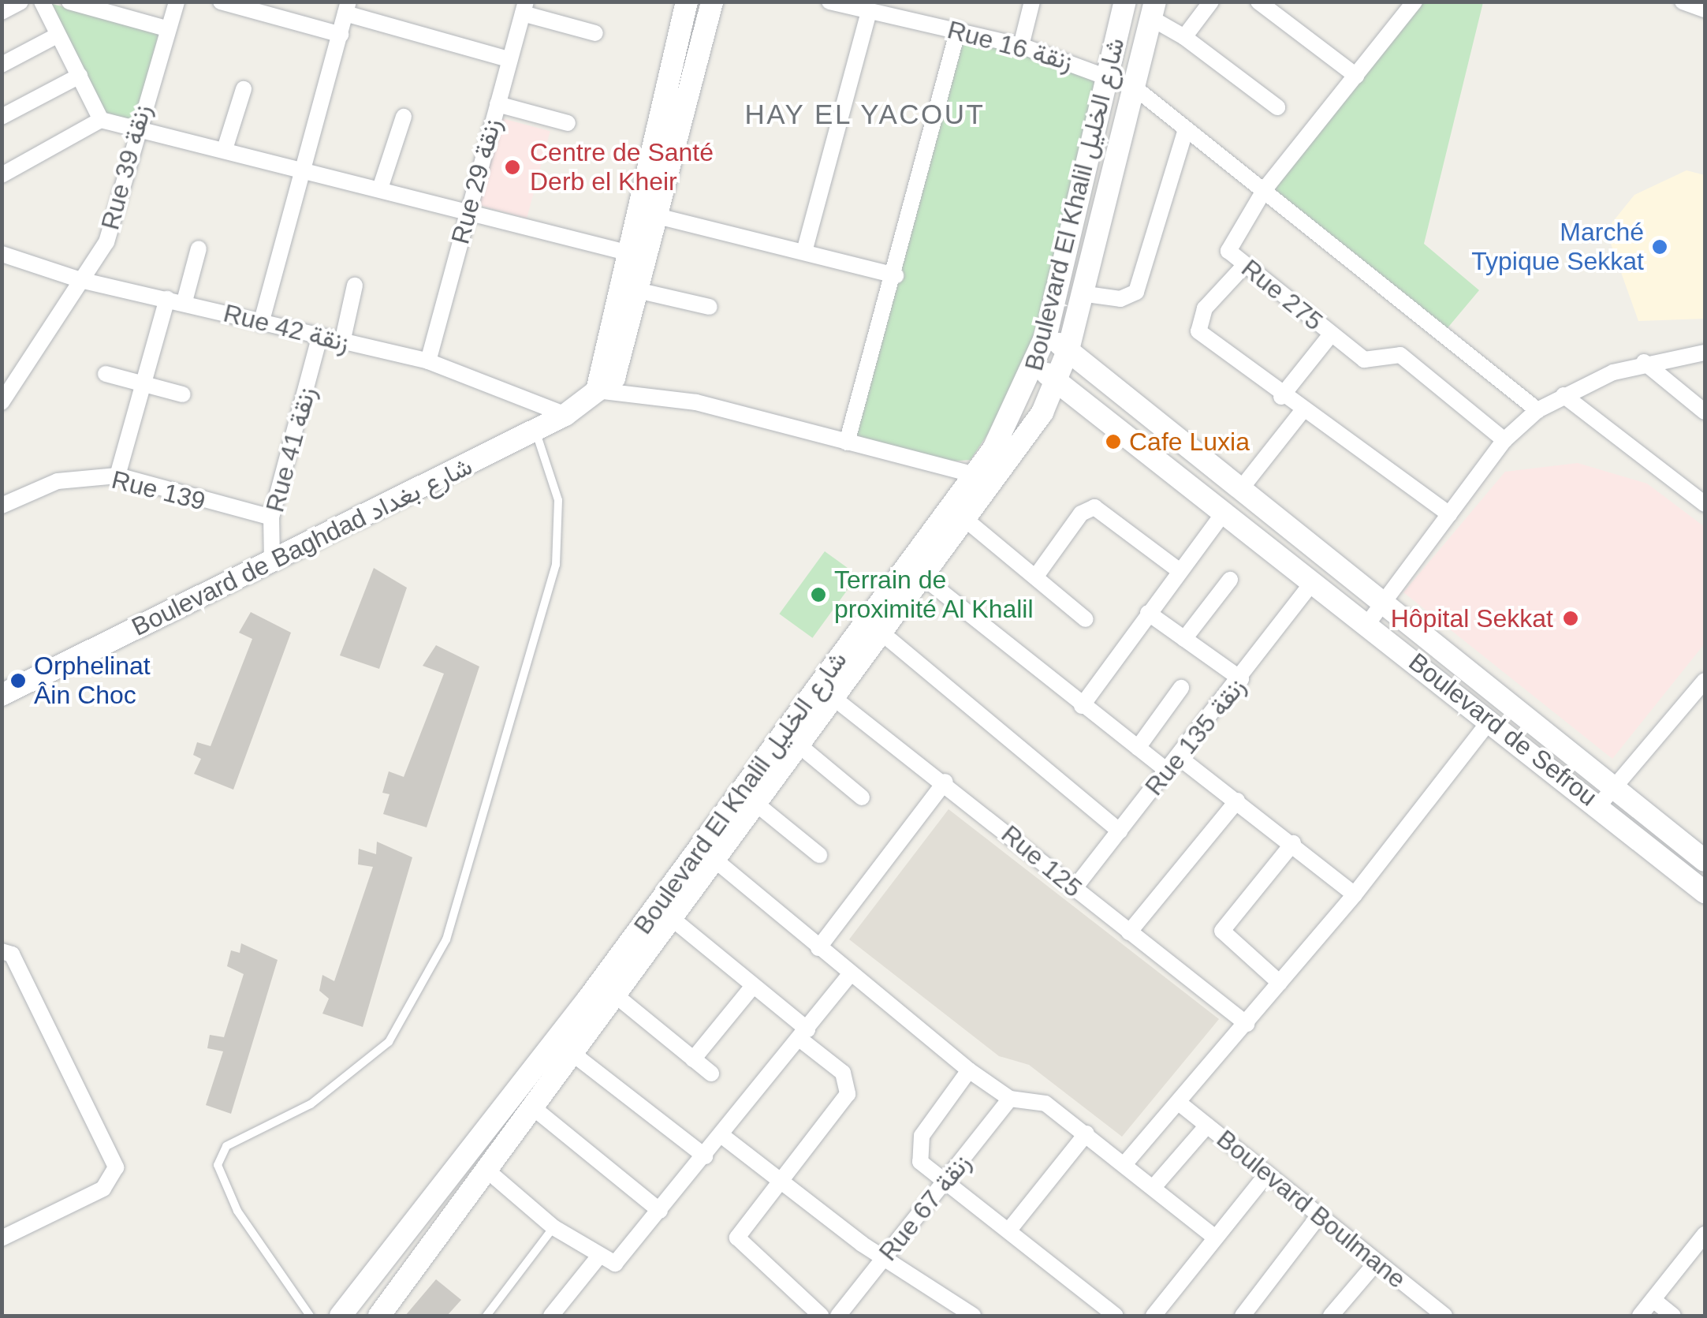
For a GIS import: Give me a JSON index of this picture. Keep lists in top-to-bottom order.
{
  "streets": {
    "street": [
      "Rue 16 زنقة",
      "Rue 39 زنقة",
      "Rue 29 زنقة",
      "Boulevard El Khalil شارع الخليل",
      "Rue 275",
      "Rue 42 زنقة",
      "Rue 41 زنقة",
      "Rue 139",
      "Boulevard de Baghdad شارع بغداد",
      "Boulevard de Sefrou",
      "Rue 135 زنقة",
      "Rue 125",
      "Rue 67 زنقة",
      "Boulevard Boulmane"
    ]
  },
  "crossings": [
    ["Rue 16 زنقة", "Boulevard El Khalil شارع الخليل"],
    ["Rue 16 زنقة", "Rue 275"],
    ["Rue 39 زنقة", "Rue 42 زنقة"],
    ["Rue 29 زنقة", "Rue 42 زنقة"],
    ["Boulevard El Khalil شارع الخليل", "Boulevard de Sefrou"],
    ["Boulevard El Khalil شارع الخليل", "Rue 125"],
    ["Rue 42 زنقة", "Rue 41 زنقة"],
    ["Rue 42 زنقة", "Boulevard de Baghdad شارع بغداد"],
    ["Rue 41 زنقة", "Rue 139"],
    ["Rue 41 زنقة", "Boulevard de Baghdad شارع بغداد"],
    ["Boulevard de Sefrou", "Rue 135 زنقة"],
    ["Rue 135 زنقة", "Rue 125"]
  ],
  "districts": ["HAY EL YACOUT"],
  "places": [
    "Centre de Santé Derb el Kheir",
    "Marché Typique Sekkat",
    "Cafe Luxia",
    "Terrain de proximité Al Khalil",
    "Hôpital Sekkat",
    "Orphelinat Âin Choc"
  ]
}
